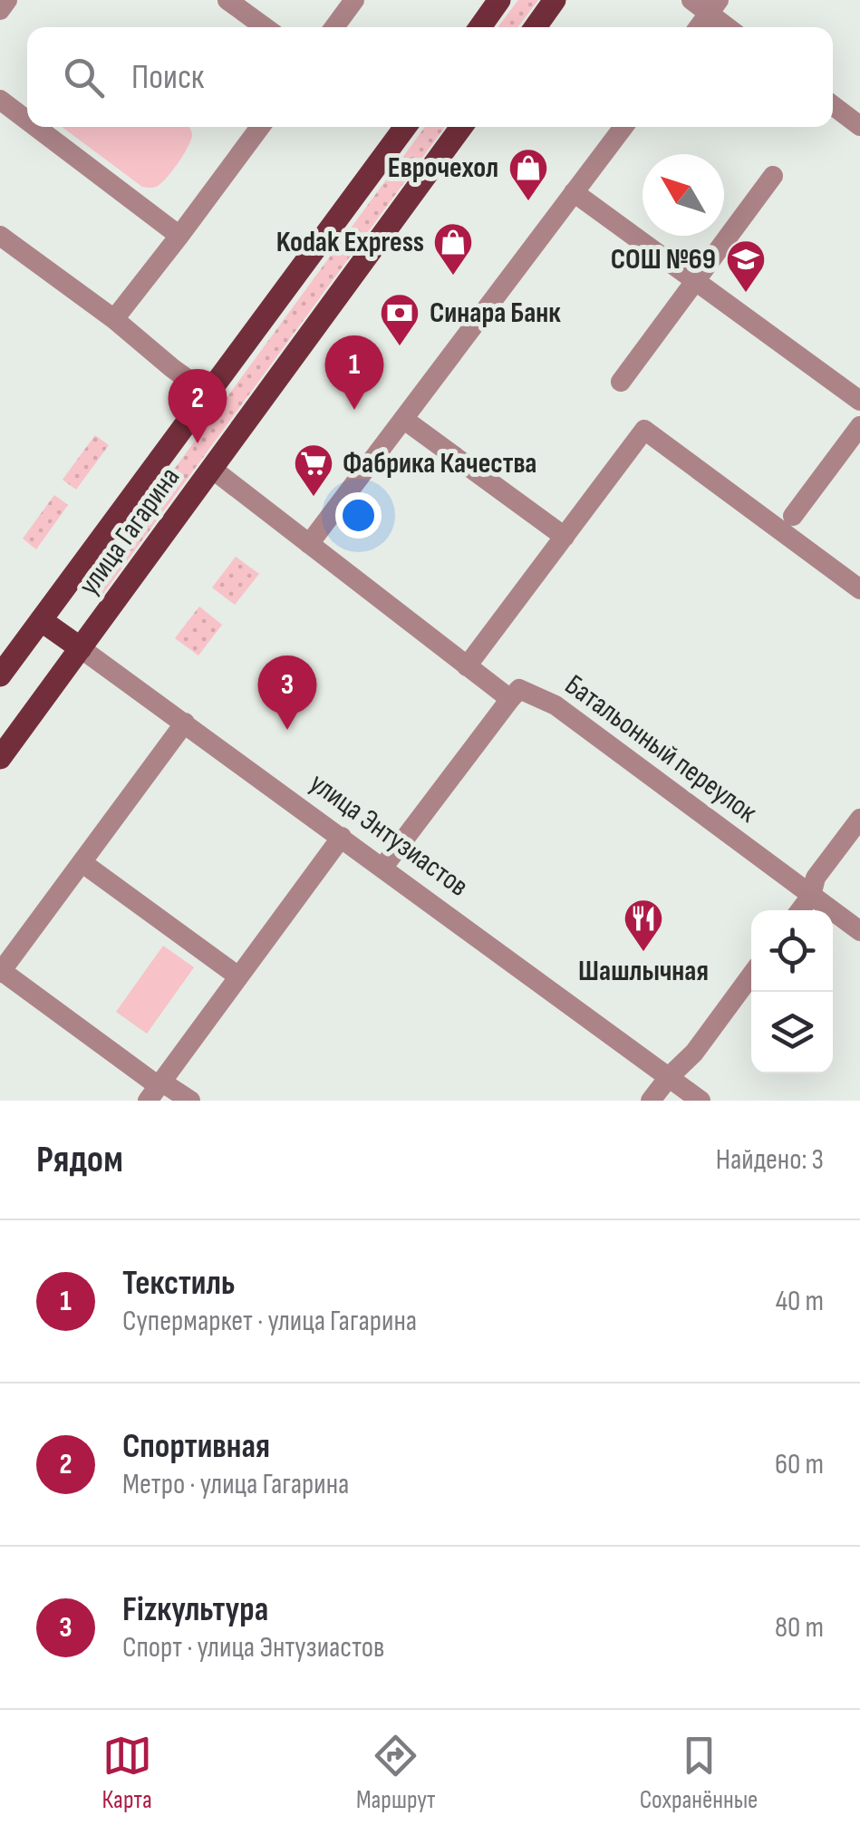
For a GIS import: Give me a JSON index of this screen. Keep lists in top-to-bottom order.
{
  "streets": {
    "main road": ["улица Гагарина", "улица Энтузиастов"],
    "street": ["Батальонный переулок"]
  },
  "crossings": [
    ["улица Гагарина", "улица Энтузиастов"]
  ],
  "places": {
    "shop": ["Еврочехол", "Kodak Express"],
    "school or university": ["СОШ №69"],
    "bank": ["Синара Банк"],
    "supermarket": ["Фабрика Качества"],
    "restaurant": ["Шашлычная"]
  },
  "north": "top left",
  "page": {
    "search": "Поиск",
    "pins": ["1", "2", "3"],
    "heading": ["Рядом", "Найдено: 3"],
    "list": [
      {
        "mark": "1",
        "name": "Текстиль",
        "note": "Супермаркет · улица Гагарина",
        "value": "40 m"
      },
      {
        "mark": "2",
        "name": "Спортивная",
        "note": "Метро · улица Гагарина",
        "value": "60 m"
      },
      {
        "mark": "3",
        "name": "Fizкультура",
        "note": "Спорт · улица Энтузиастов",
        "value": "80 m"
      }
    ],
    "nav": ["Карта", "Маршрут", "Сохранённые"]
  }
}
